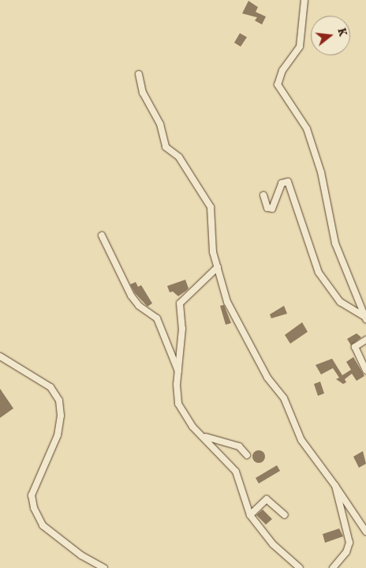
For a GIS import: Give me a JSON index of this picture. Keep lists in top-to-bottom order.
{
  "north": "right"
}
